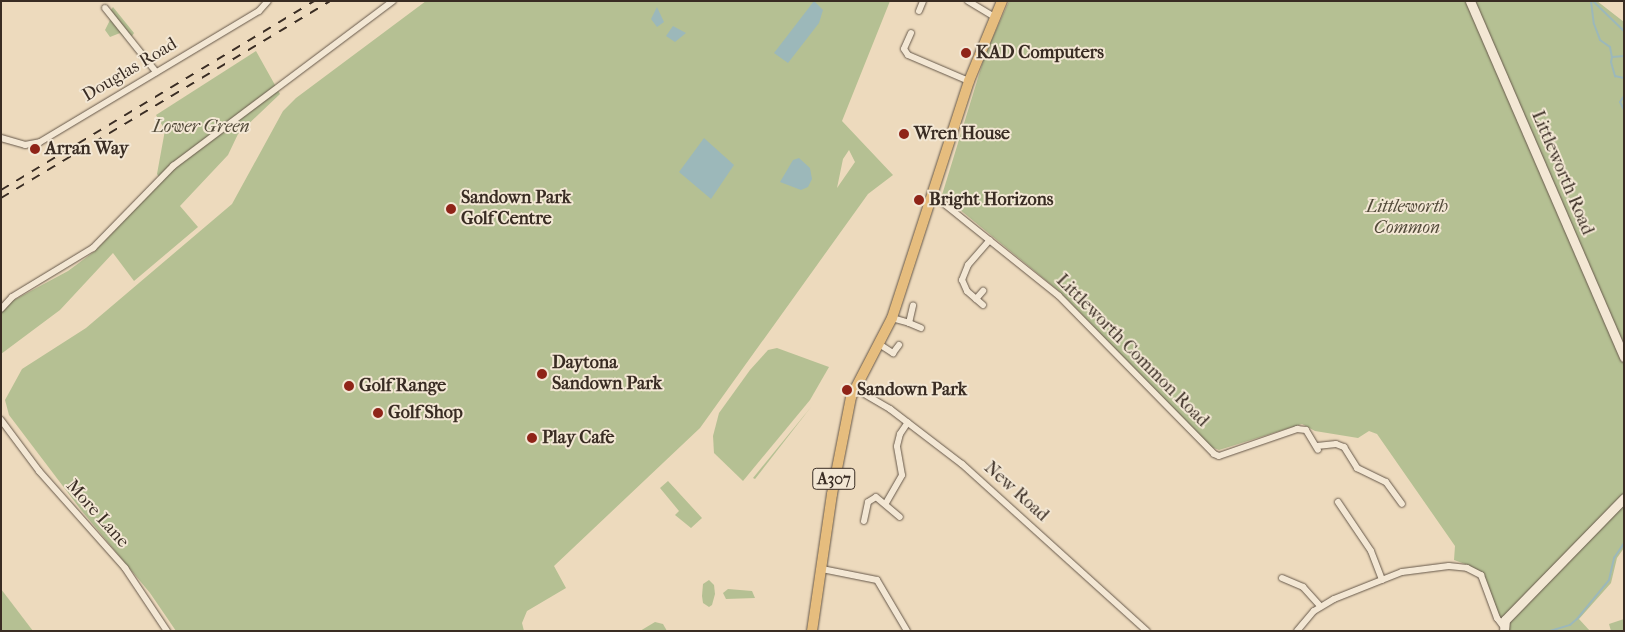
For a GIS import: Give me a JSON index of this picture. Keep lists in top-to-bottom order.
{
  "streets": {
    "main road": ["A307"],
    "street": [
      "Douglas Road",
      "Littleworth Road",
      "Littleworth Common Road",
      "New Road",
      "More Lane"
    ]
  },
  "crossings": [
    ["Littleworth Common Road", "A307"],
    ["A307", "New Road"]
  ],
  "parks": ["Lower Green", "Littleworth Common"],
  "places": [
    "KAD Computers",
    "Wren House",
    "Arran Way",
    "Bright Horizons",
    "Sandown Park Golf Centre",
    "Daytona Sandown Park",
    "Golf Range",
    "Sandown Park",
    "Golf Shop",
    "Play Cafe"
  ]
}
